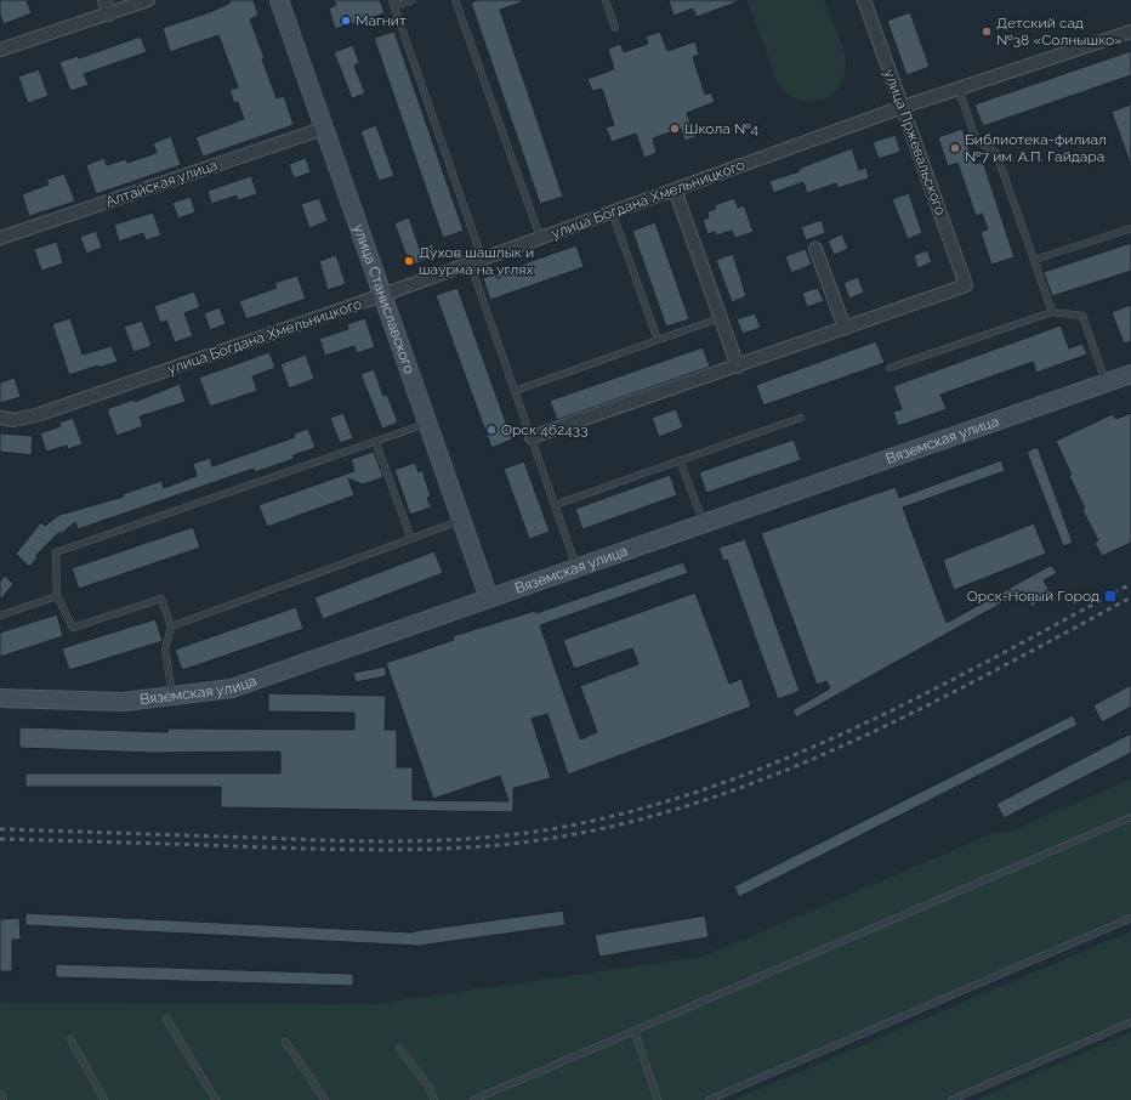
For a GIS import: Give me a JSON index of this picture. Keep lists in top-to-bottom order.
{
  "streets": {
    "main road": ["улица Станиславского", "Вяземская улица"],
    "street": ["улица Пржевальского", "Алтайская улица", "улица Богдана Хмельницкого"]
  },
  "crossings": [
    ["улица Пржевальского", "улица Богдана Хмельницкого"],
    ["Алтайская улица", "улица Станиславского"],
    ["улица Богдана Хмельницкого", "улица Станиславского"],
    ["улица Станиславского", "Вяземская улица"]
  ],
  "places": {
    "other": [
      "Магнит",
      "Детский сад №38 «Солнышко»",
      "Школа №4",
      "Библиотека-филиал №7 им. А.П. Гайдара",
      "Духов шашлык и шаурма на углях",
      "Орск 462433"
    ],
    "transit": ["Орск-Новый Город"]
  }
}
